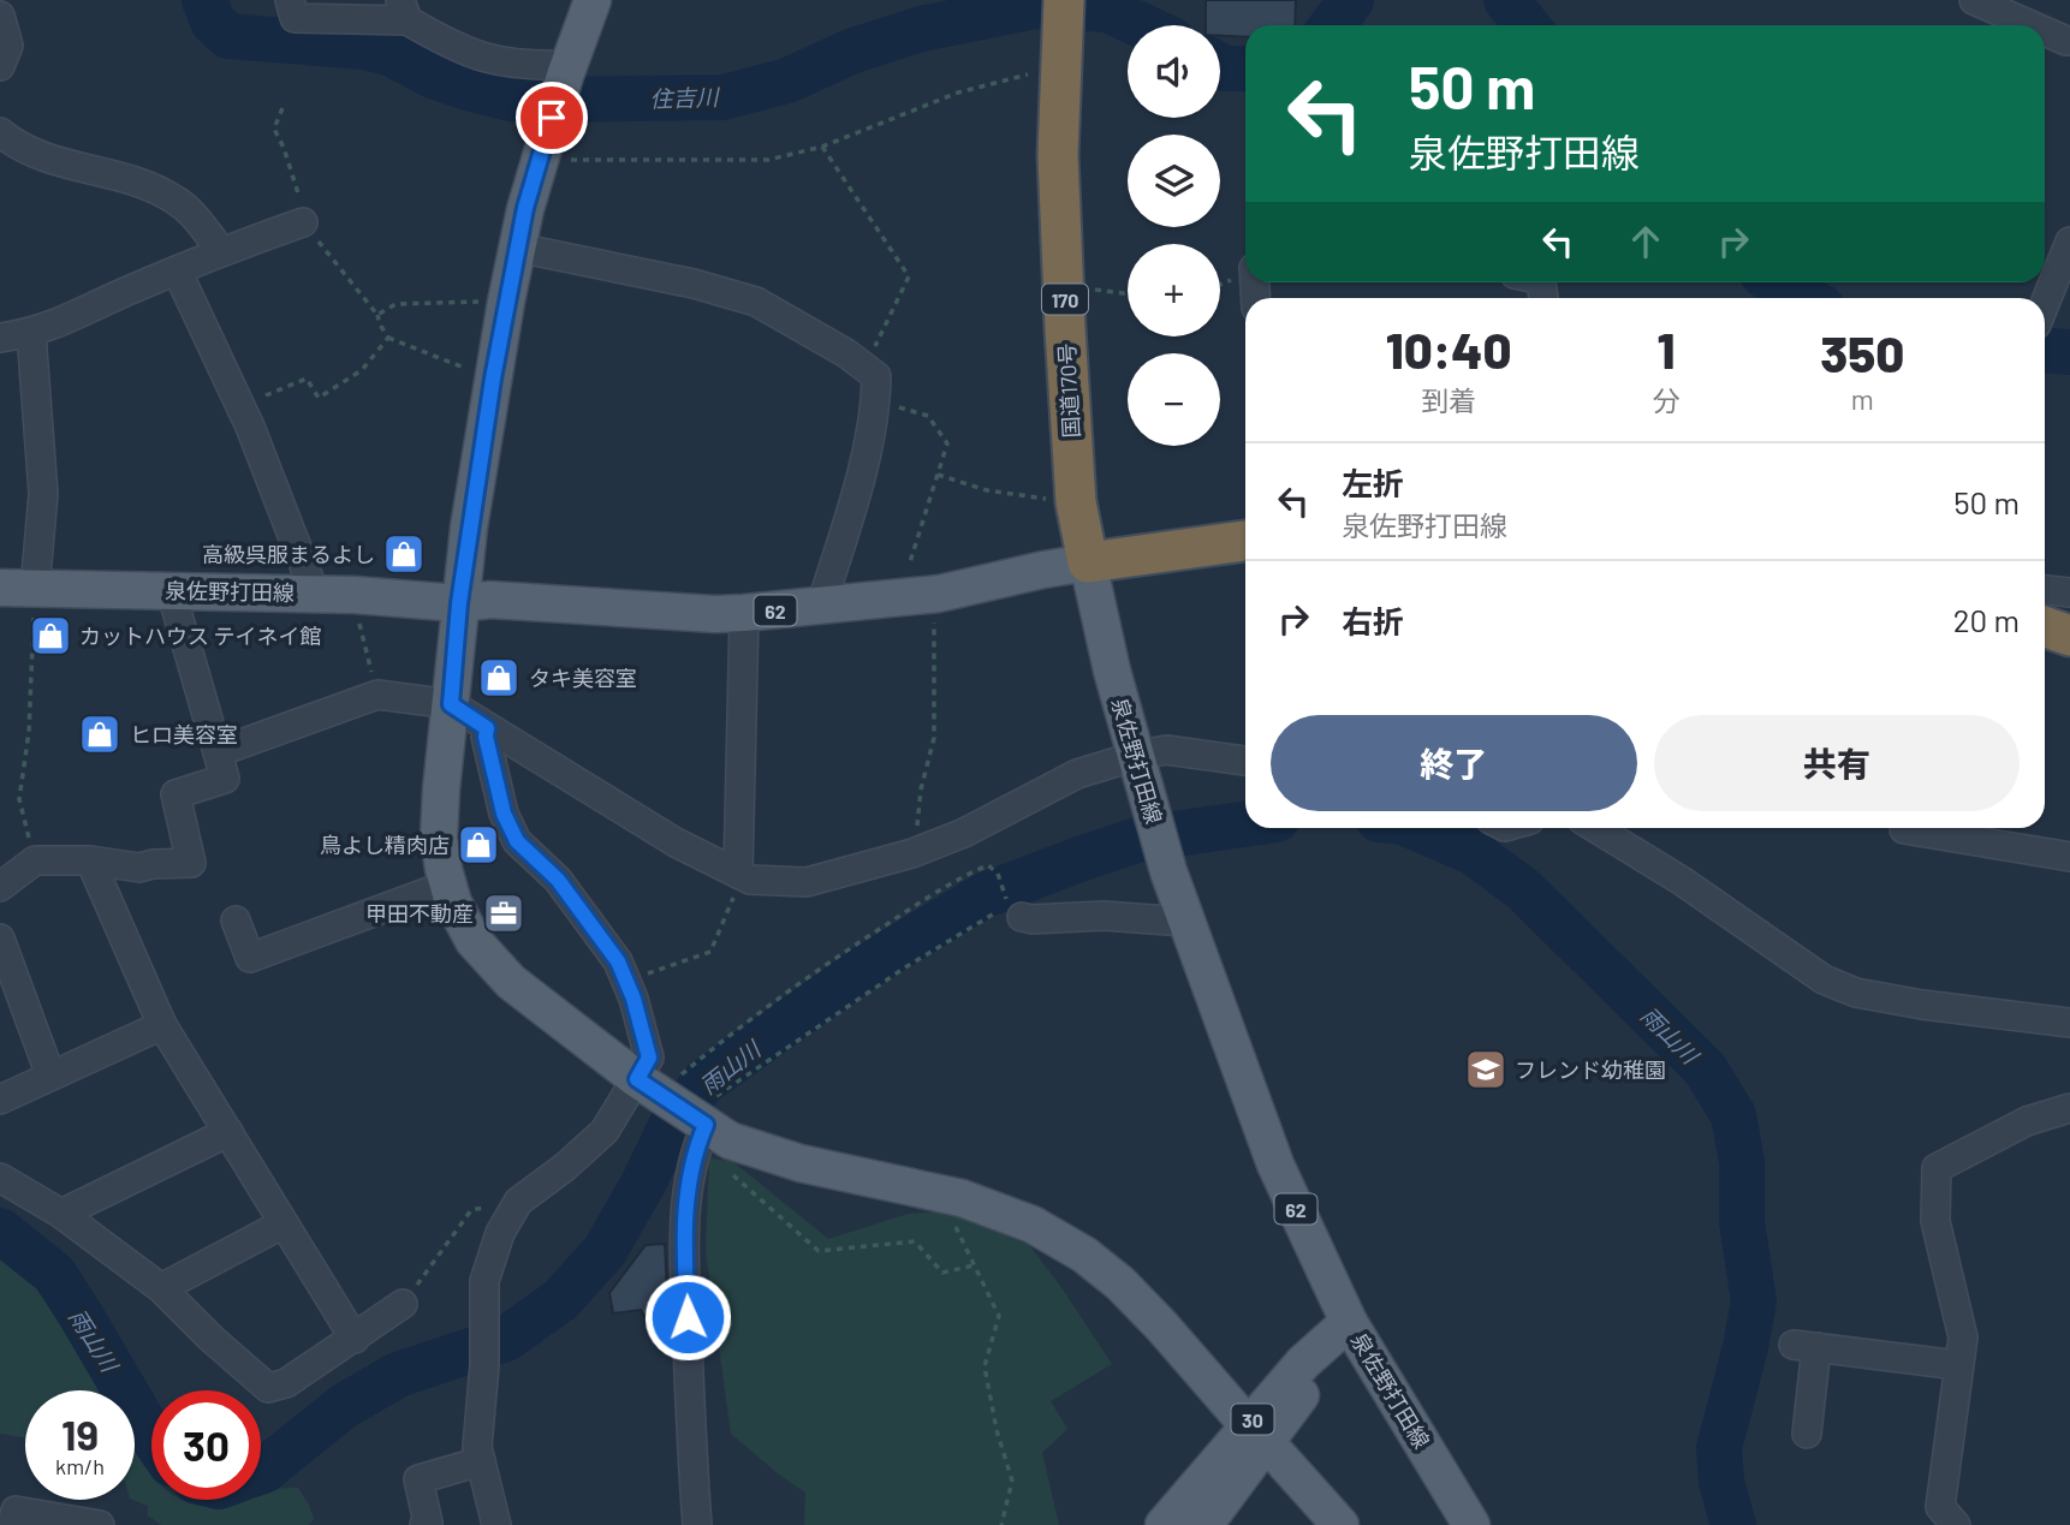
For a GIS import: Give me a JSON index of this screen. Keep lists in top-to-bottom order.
{
  "streets": {
    "highway": ["170", "国道170号"],
    "main road": ["泉佐野打田線", "62", "30"]
  },
  "crossings": [
    ["国道170号", "泉佐野打田線"],
    ["泉佐野打田線", "30"]
  ],
  "water": ["住吉川", "雨山川"],
  "places": {
    "shop": [
      "高級呉服まるよし",
      "カットハウス テイネイ館",
      "タキ美容室",
      "ヒロ美容室",
      "鳥よし精肉店"
    ],
    "office": ["甲田不動産"],
    "school or university": ["フレンド幼稚園"]
  },
  "page": {
    "map_buttons": ["+", "−"],
    "turn": ["50 m", "泉佐野打田線"],
    "eta": [
      "10:40",
      "到着",
      "1",
      "分",
      "350",
      "m"
    ],
    "list": [
      {
        "name": "左折",
        "note": "泉佐野打田線",
        "value": "50 m"
      },
      {
        "name": "右折",
        "value": "20 m"
      }
    ],
    "buttons": ["終了", "共有"],
    "speed": "19 km/h",
    "limit": "30"
  }
}
